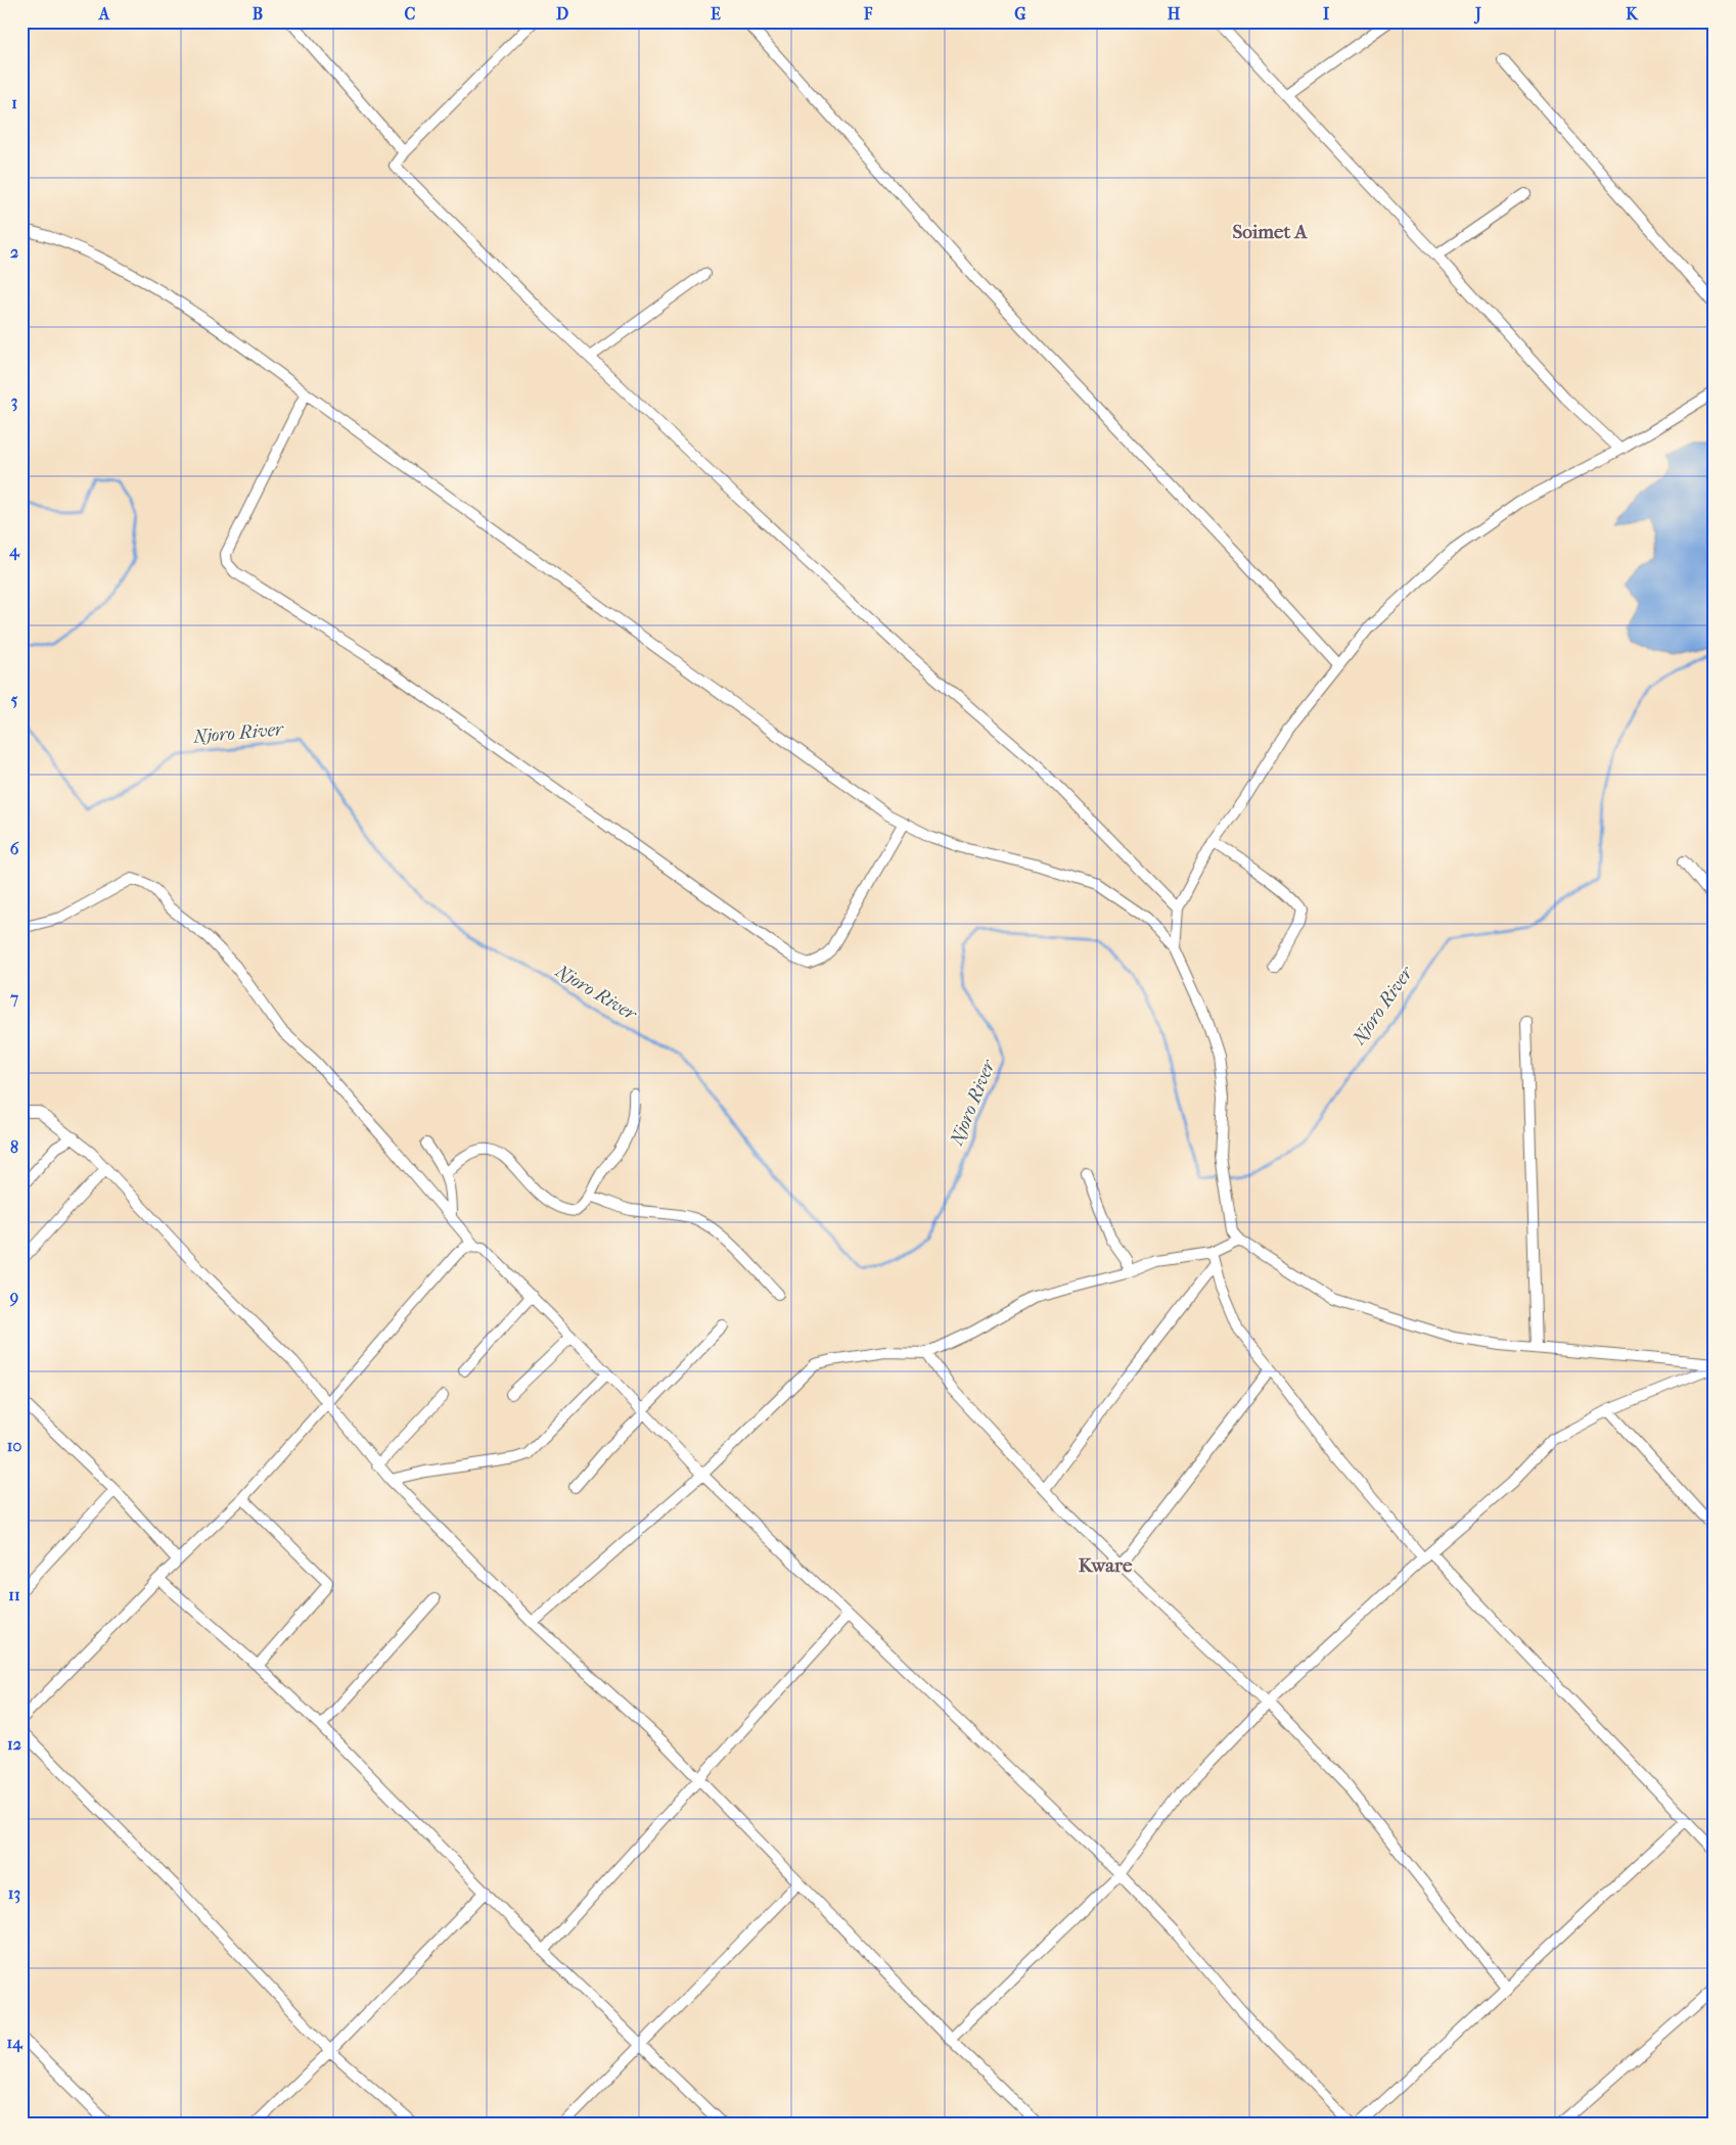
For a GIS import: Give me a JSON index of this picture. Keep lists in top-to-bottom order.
{
  "districts": ["Soimet A", "Kware"],
  "water": ["Njoro River"],
  "grid": {
    "columns": [
      "A",
      "B",
      "C",
      "D",
      "E",
      "F",
      "G",
      "H",
      "I",
      "J",
      "K"
    ],
    "rows": [
      "1",
      "2",
      "3",
      "4",
      "5",
      "6",
      "7",
      "8",
      "9",
      "10",
      "11",
      "12",
      "13",
      "14"
    ]
  }
}
